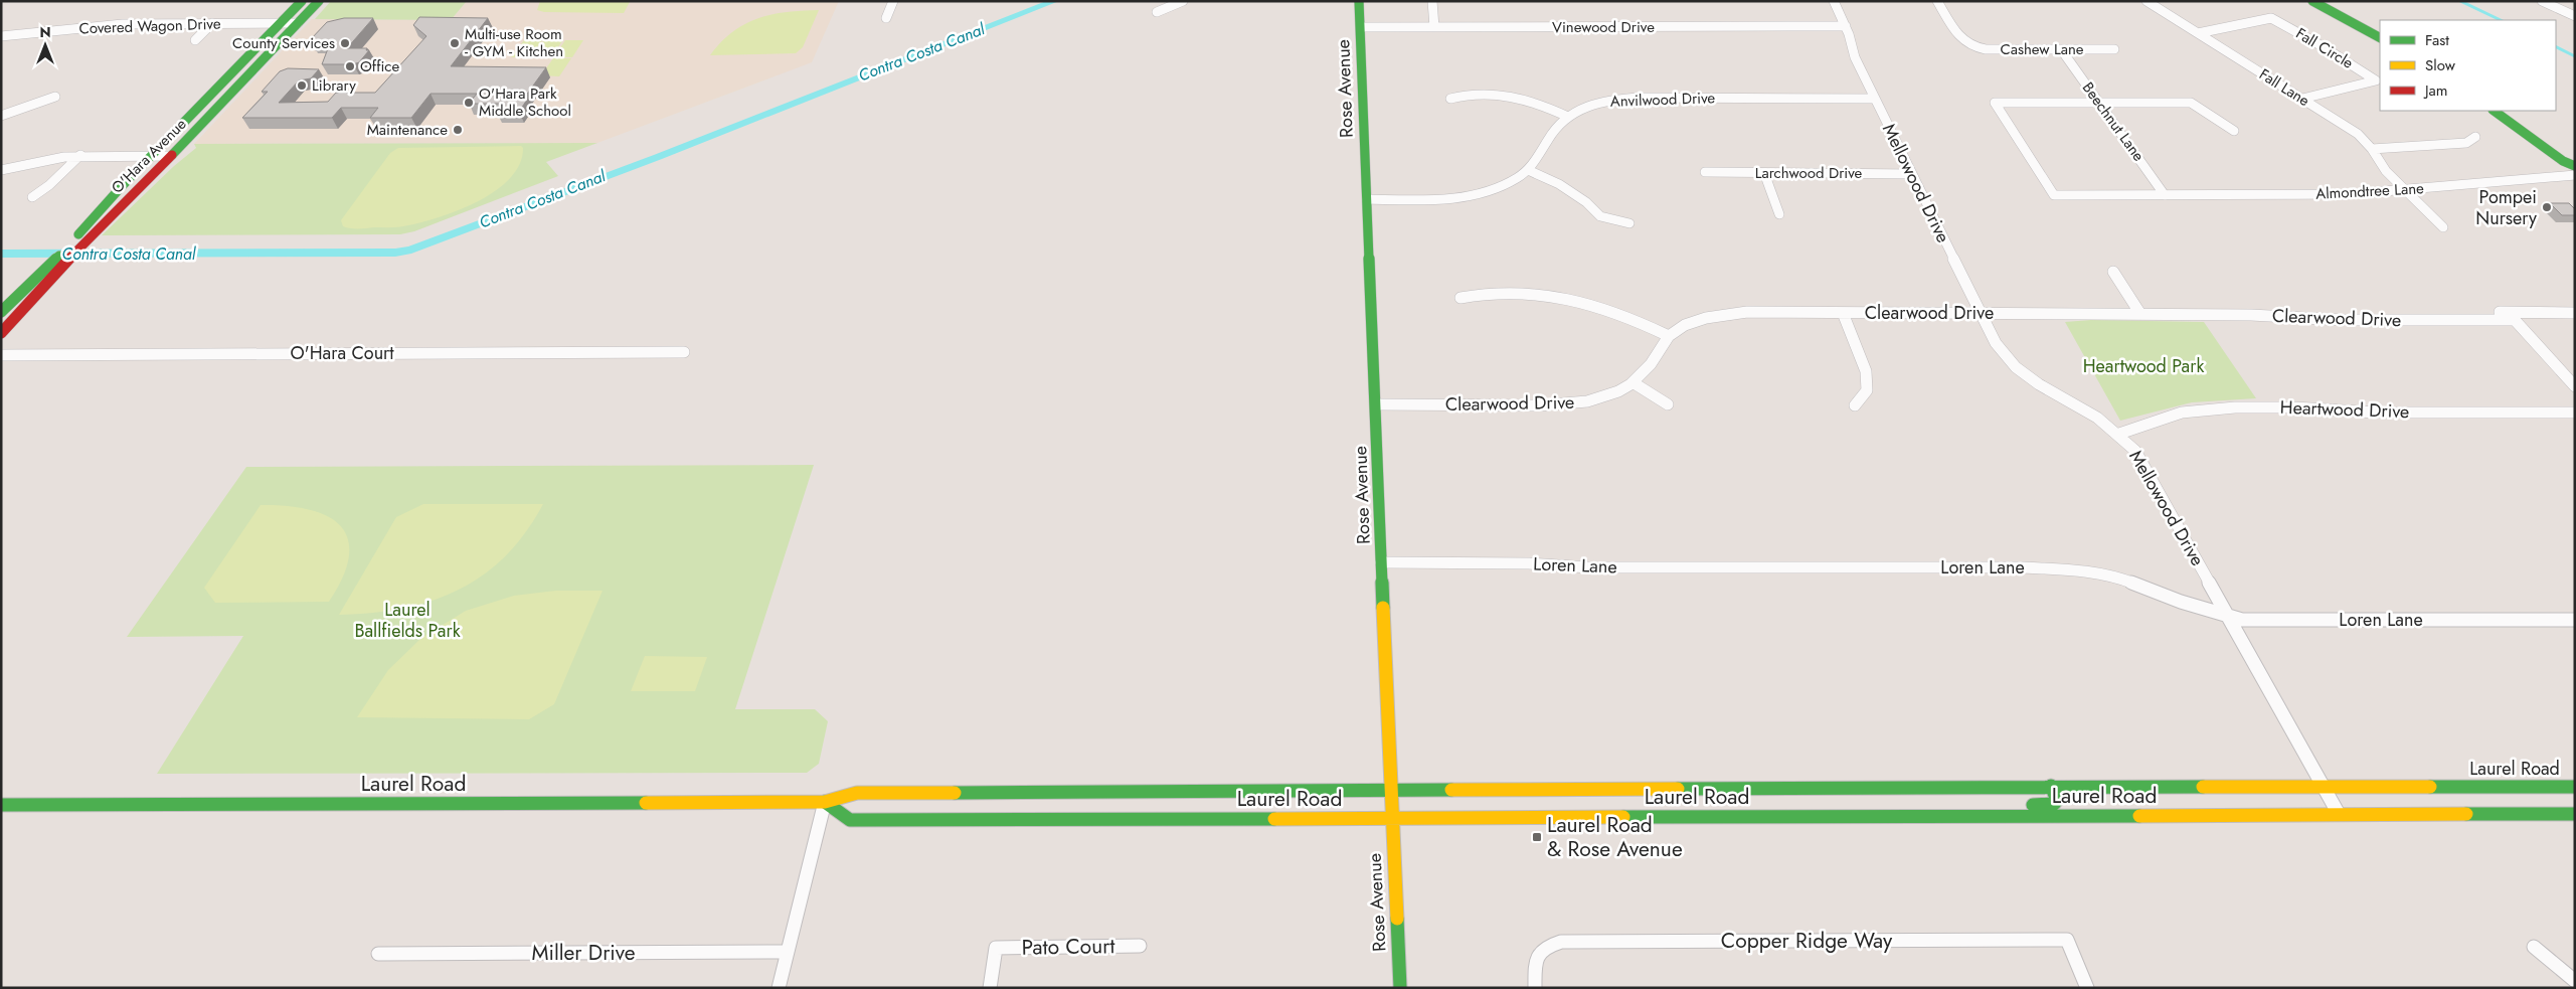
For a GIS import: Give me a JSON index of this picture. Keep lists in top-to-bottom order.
{
  "streets": {
    "main road": ["Rose Avenue", "O'Hara Avenue", "Laurel Road"],
    "street": [
      "Covered Wagon Drive",
      "Vinewood Drive",
      "Fall Circle",
      "Cashew Lane",
      "Fall Lane",
      "Anvilwood Drive",
      "Beechnut Lane",
      "Larchwood Drive",
      "Mellowood Drive",
      "Almondtree Lane",
      "Clearwood Drive",
      "O'Hara Court",
      "Heartwood Drive",
      "Loren Lane",
      "Copper Ridge Way",
      "Pato Court",
      "Miller Drive"
    ]
  },
  "crossings": [
    ["Covered Wagon Drive", "O'Hara Avenue"],
    ["Vinewood Drive", "Rose Avenue"],
    ["Vinewood Drive", "Mellowood Drive"],
    ["Fall Circle", "Fall Lane"],
    ["Cashew Lane", "Beechnut Lane"],
    ["Fall Lane", "Almondtree Lane"],
    ["Rose Avenue", "Anvilwood Drive"],
    ["Rose Avenue", "Clearwood Drive"],
    ["Rose Avenue", "Loren Lane"],
    ["Rose Avenue", "Laurel Road"],
    ["Anvilwood Drive", "Mellowood Drive"],
    ["Beechnut Lane", "Almondtree Lane"],
    ["Larchwood Drive", "Mellowood Drive"],
    ["Mellowood Drive", "Clearwood Drive"],
    ["Mellowood Drive", "Heartwood Drive"],
    ["Mellowood Drive", "Loren Lane"],
    ["Mellowood Drive", "Laurel Road"]
  ],
  "water": ["Contra Costa Canal"],
  "parks": ["Heartwood Park", "Laurel Ballfields Park"],
  "places": {
    "other": [
      "County Services",
      "Multi-use Room - GYM - Kitchen",
      "Office",
      "Library",
      "O'Hara Park Middle School",
      "Maintenance",
      "Pompei Nursery"
    ],
    "transit": ["Laurel Road & Rose Avenue"]
  },
  "legend": ["Fast", "Slow", "Jam"],
  "north": "top"
}
